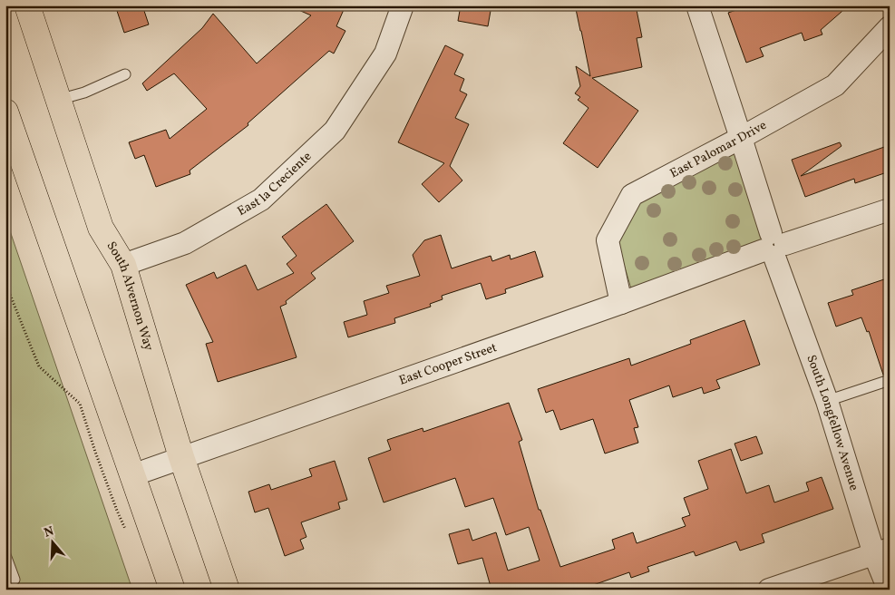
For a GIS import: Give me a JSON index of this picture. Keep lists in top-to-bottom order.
{
  "streets": {
    "main road": ["South Alvernon Way"],
    "street": [
      "East Palomar Drive",
      "East la Creciente",
      "East Cooper Street",
      "South Longfellow Avenue"
    ]
  },
  "crossings": [
    ["East Palomar Drive", "East Cooper Street"],
    ["East Palomar Drive", "South Longfellow Avenue"],
    ["East la Creciente", "South Alvernon Way"],
    ["South Alvernon Way", "East Cooper Street"],
    ["East Cooper Street", "South Longfellow Avenue"]
  ],
  "north": "top"
}
